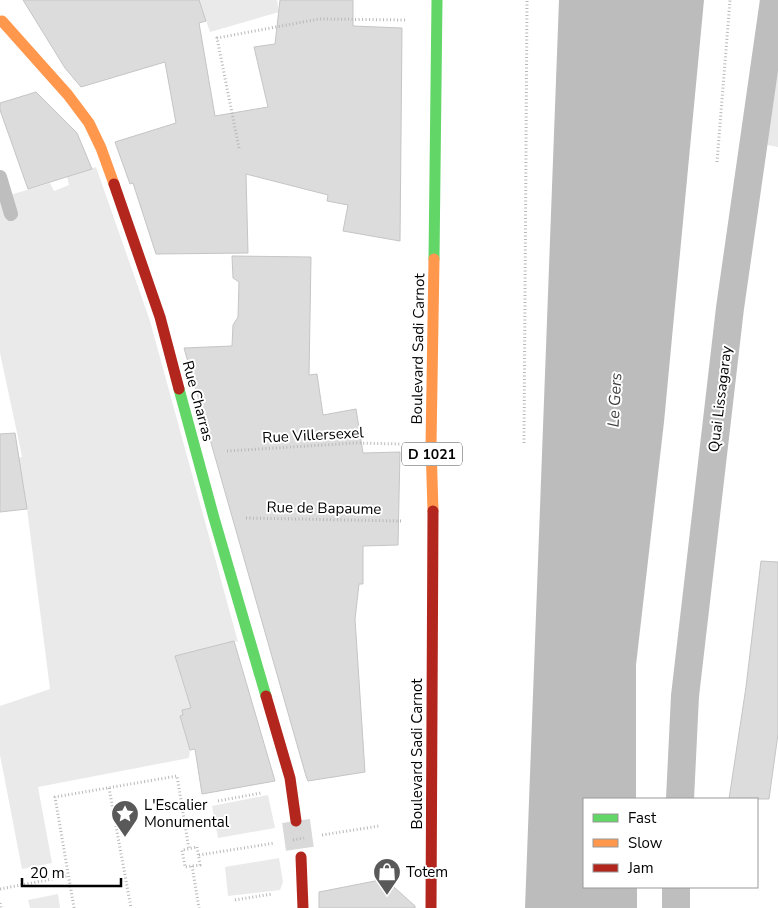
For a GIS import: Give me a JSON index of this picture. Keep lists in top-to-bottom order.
{
  "streets": {
    "street": [
      "Boulevard Sadi Carnot",
      "Quai Lissagaray",
      "Rue Charras",
      "D 1021"
    ],
    "path": ["Rue Villersexel", "Rue de Bapaume"]
  },
  "crossings": [
    ["Boulevard Sadi Carnot", "Rue Villersexel"],
    ["Boulevard Sadi Carnot", "Rue de Bapaume"],
    ["Rue Charras", "Rue Villersexel"],
    ["Rue Charras", "Rue de Bapaume"]
  ],
  "water": ["Le Gers"],
  "places": {
    "place": ["L'Escalier Monumental"],
    "shop": ["Totem"]
  },
  "legend": ["Fast", "Slow", "Jam"],
  "scale_bar": "20 m"
}
